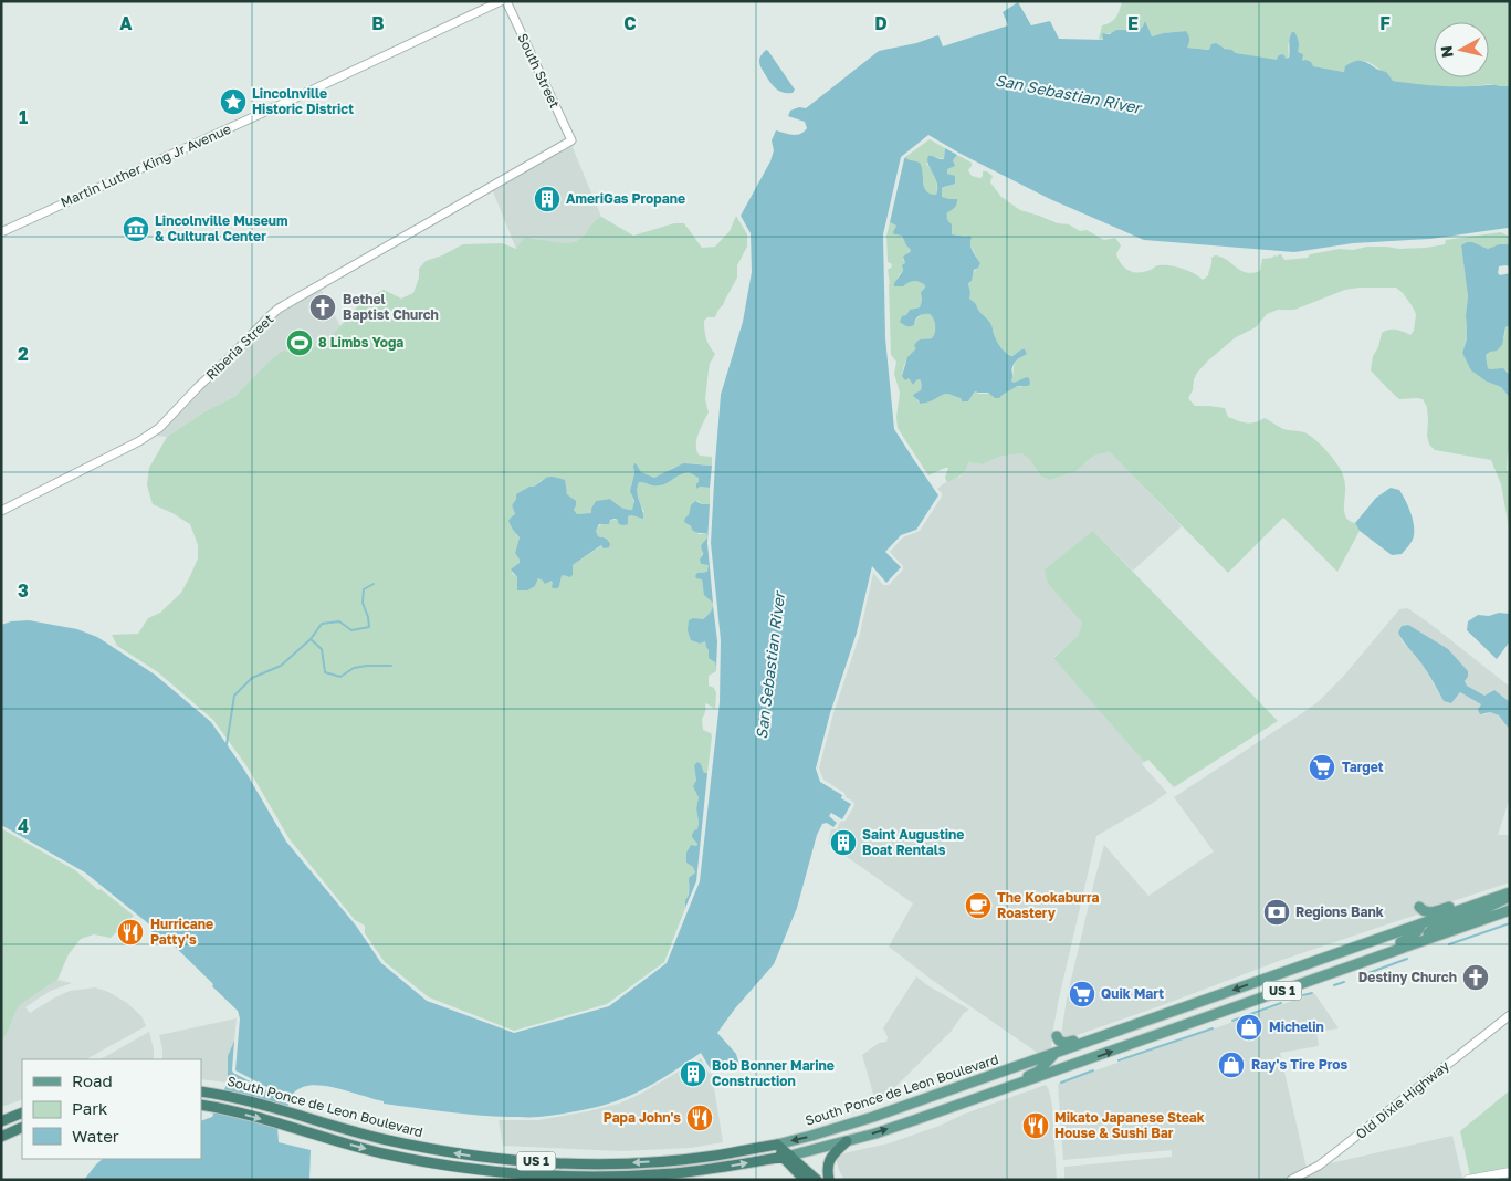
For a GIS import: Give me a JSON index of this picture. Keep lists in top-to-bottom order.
{
  "streets": {
    "highway": ["US 1", "South Ponce de Leon Boulevard"],
    "street": [
      "South Street",
      "Martin Luther King Jr Avenue",
      "Riberia Street",
      "Old Dixie Highway"
    ]
  },
  "crossings": [
    ["South Street", "Riberia Street"],
    ["US 1", "South Ponce de Leon Boulevard"]
  ],
  "water": ["San Sebastian River"],
  "places": {
    "place": ["Lincolnville Historic District"],
    "building": ["AmeriGas Propane", "Saint Augustine Boat Rentals", "Bob Bonner Marine Construction"],
    "museum": ["Lincolnville Museum & Cultural Center"],
    "church": ["Bethel Baptist Church", "Destiny Church"],
    "sports": ["8 Limbs Yoga"],
    "supermarket": ["Target", "Quik Mart"],
    "cafe": ["The Kookaburra Roastery"],
    "bank": ["Regions Bank"],
    "restaurant": ["Hurricane Patty's", "Papa John's", "Mikato Japanese Steak House & Sushi Bar"],
    "shop": ["Michelin", "Ray's Tire Pros"]
  },
  "legend": ["Road", "Park", "Water"],
  "north": "left",
  "grid": {
    "columns": [
      "A",
      "B",
      "C",
      "D",
      "E",
      "F"
    ],
    "rows": [
      "1",
      "2",
      "3",
      "4"
    ]
  }
}
